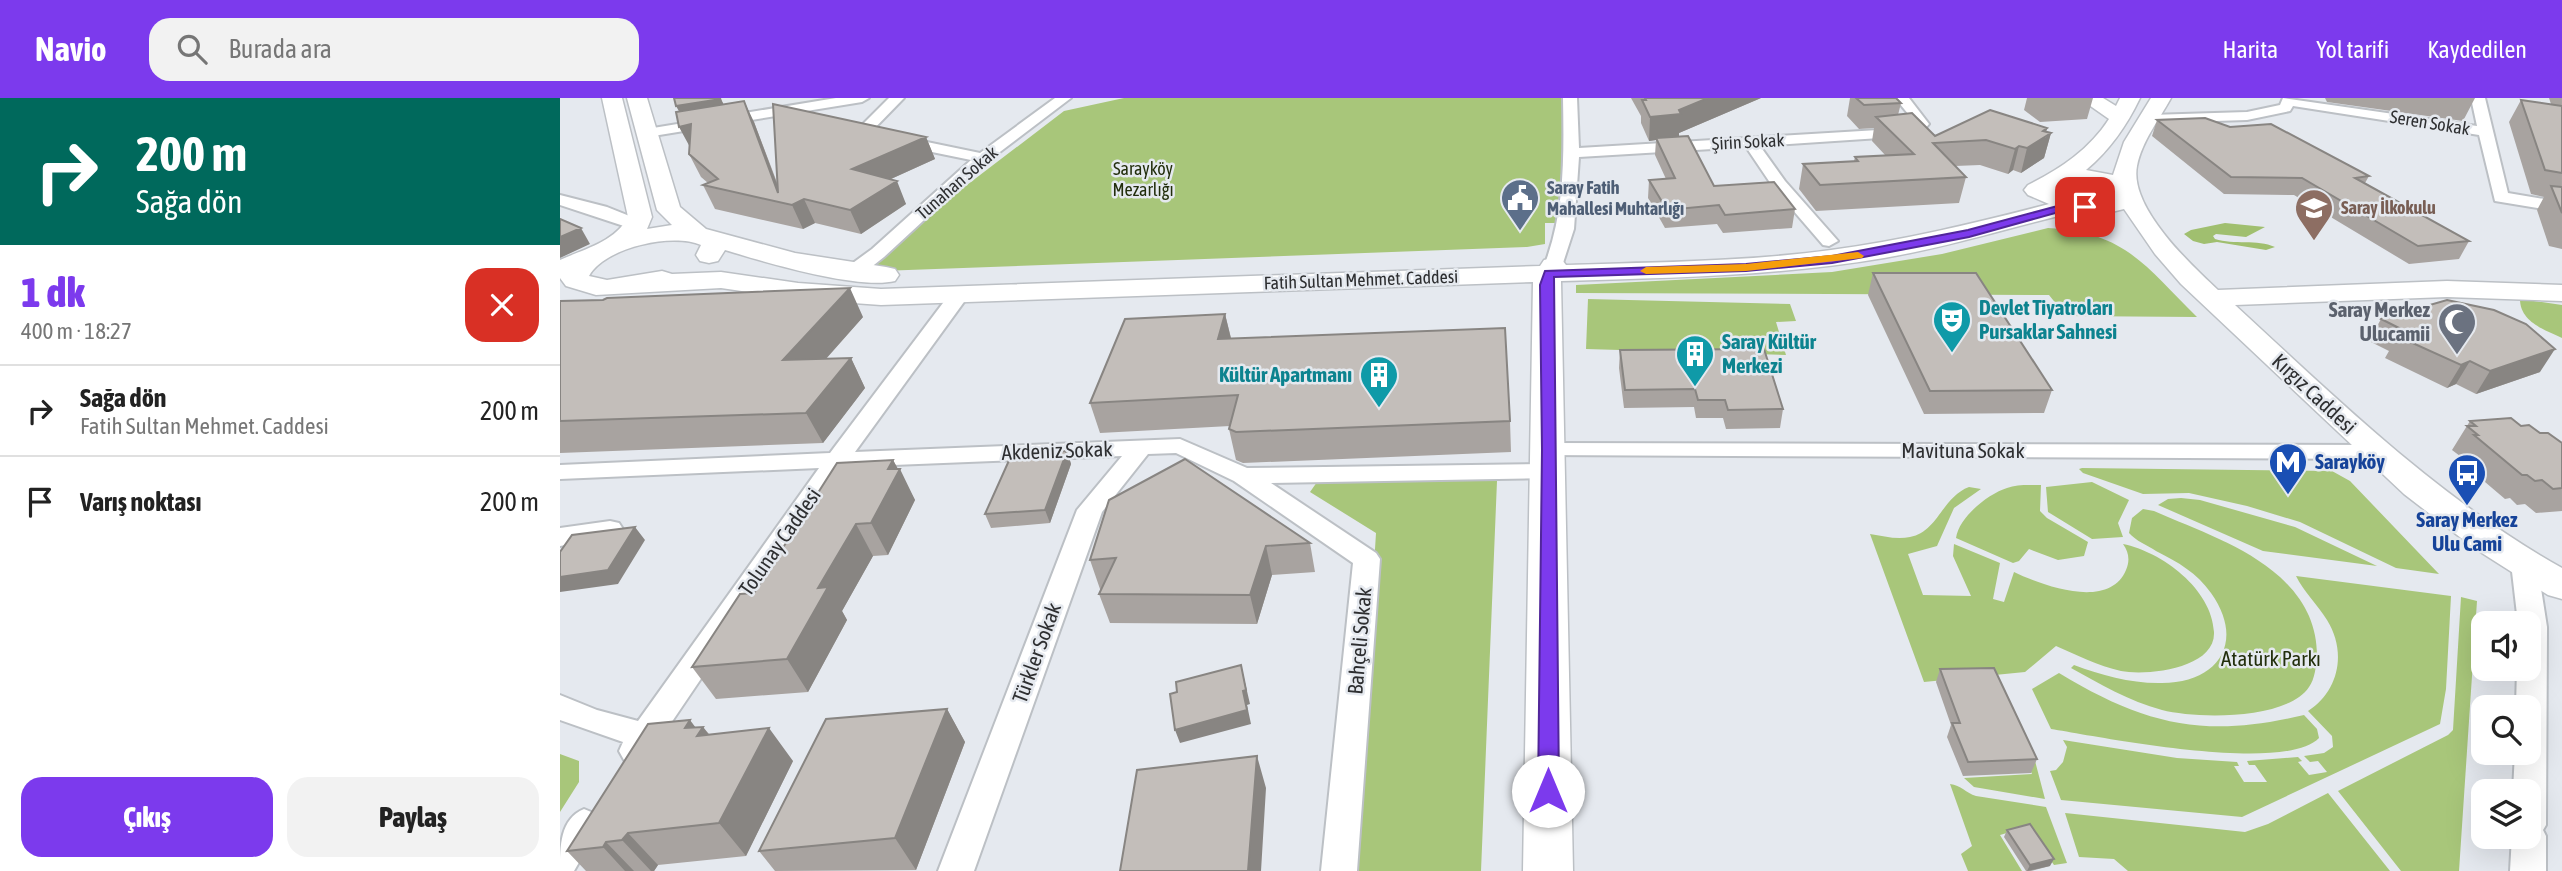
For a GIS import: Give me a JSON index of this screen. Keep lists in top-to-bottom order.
{
  "streets": {
    "street": [
      "Seren Sokak",
      "Şirin Sokak",
      "Tunahan Sokak",
      "Fatih Sultan Mehmet. Caddesi",
      "Kırgız Caddesi",
      "Akdeniz Sokak",
      "Mavituna Sokak",
      "Tolunay Caddesi",
      "Bahçeli Sokak",
      "Türkler Sokak"
    ]
  },
  "crossings": [
    ["Tunahan Sokak", "Fatih Sultan Mehmet. Caddesi"],
    ["Fatih Sultan Mehmet. Caddesi", "Kırgız Caddesi"],
    ["Fatih Sultan Mehmet. Caddesi", "Tolunay Caddesi"],
    ["Kırgız Caddesi", "Mavituna Sokak"],
    ["Akdeniz Sokak", "Mavituna Sokak"],
    ["Akdeniz Sokak", "Tolunay Caddesi"],
    ["Akdeniz Sokak", "Bahçeli Sokak"],
    ["Akdeniz Sokak", "Türkler Sokak"]
  ],
  "parks": ["Sarayköy Mezarlığı", "Atatürk Parkı"],
  "places": {
    "public building": ["Saray Fatih Mahallesi Muhtarlığı"],
    "school or university": ["Saray İlkokulu"],
    "theatre": ["Devlet Tiyatroları Pursaklar Sahnesi"],
    "mosque": ["Saray Merkez Ulucamii"],
    "building": ["Saray Kültür Merkezi", "Kültür Apartmanı"],
    "metro station": ["Sarayköy"],
    "bus stop": ["Saray Merkez Ulu Cami"]
  },
  "page": {
    "header": "Navio",
    "search": "Burada ara",
    "nav": ["Harita", "Yol tarifi", "Kaydedilen"],
    "turn": ["200 m", "Sağa dön"],
    "heading": ["1 dk", "400 m · 18:27"],
    "list": [
      {
        "name": "Sağa dön",
        "note": "Fatih Sultan Mehmet. Caddesi",
        "value": "200 m"
      },
      {
        "name": "Varış noktası",
        "value": "200 m"
      }
    ],
    "buttons": ["Çıkış", "Paylaş"]
  }
}
